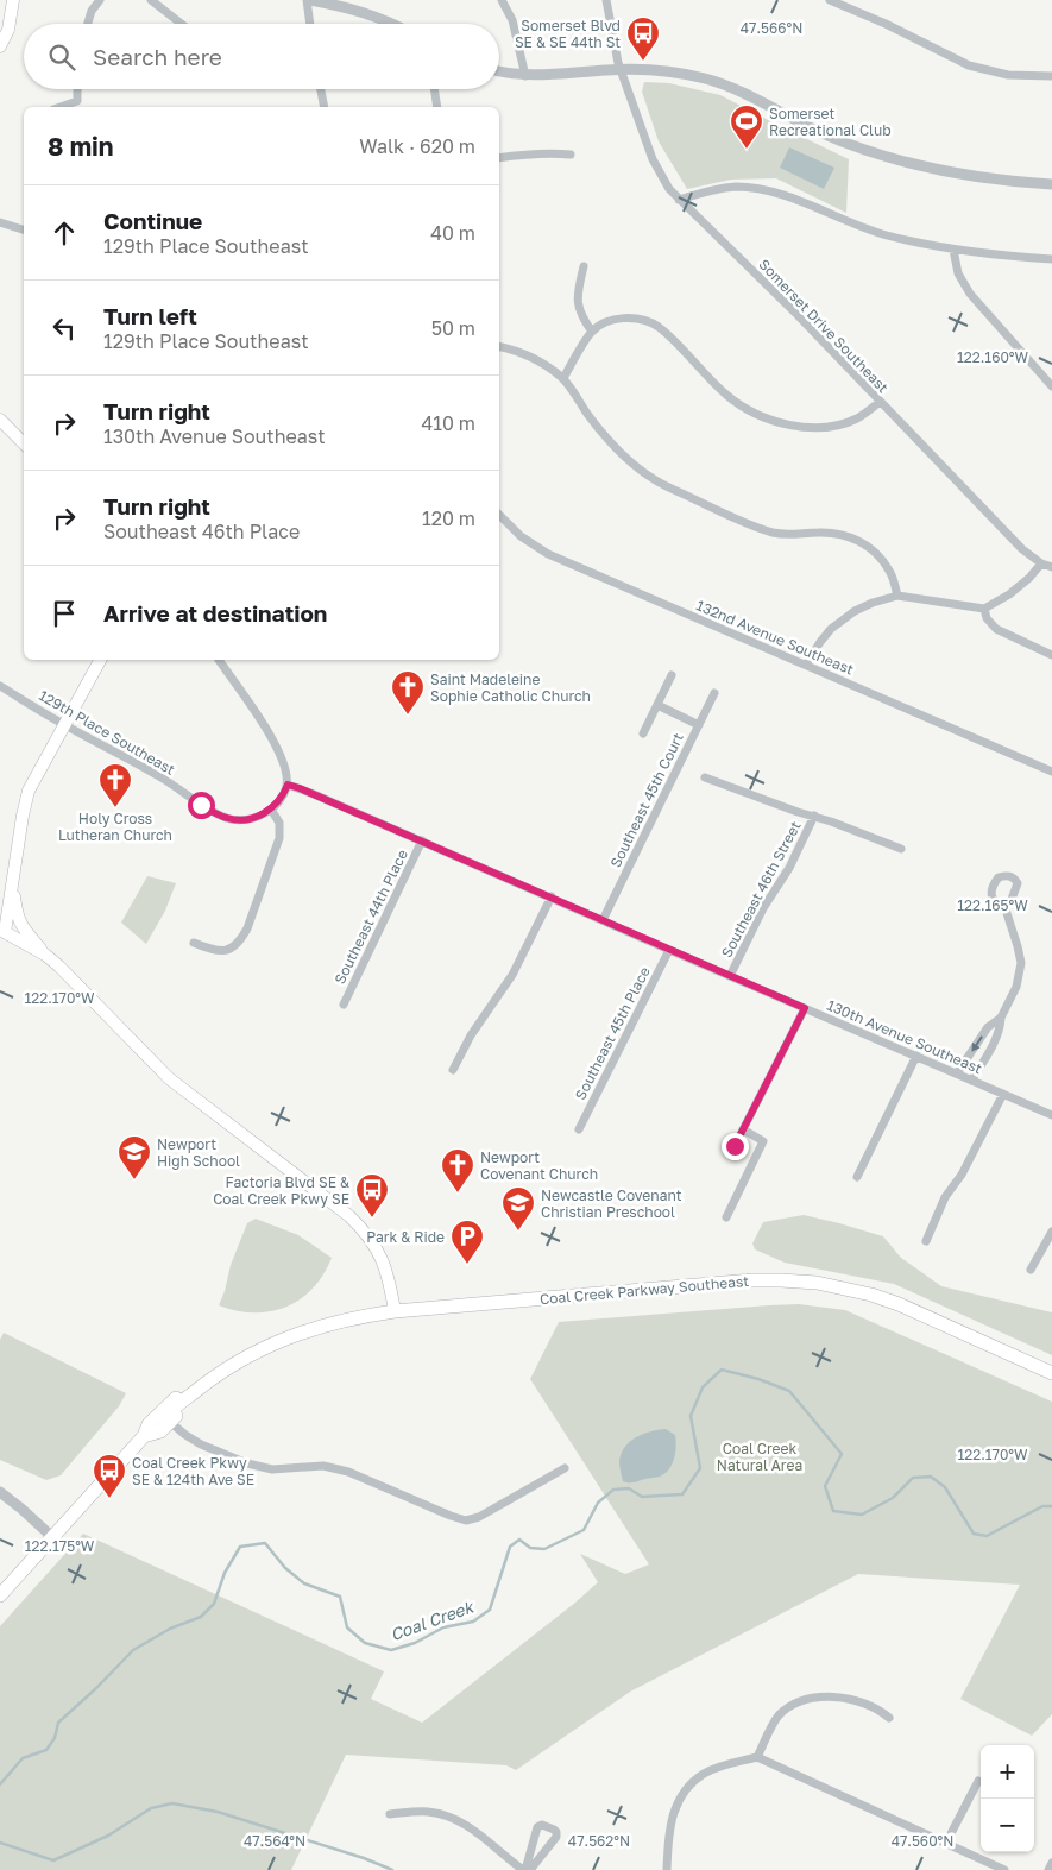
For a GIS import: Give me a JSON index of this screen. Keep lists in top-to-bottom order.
{
  "streets": {
    "main road": ["Coal Creek Parkway Southeast"],
    "street": [
      "Somerset Drive Southeast",
      "132nd Avenue Southeast",
      "129th Place Southeast",
      "Southeast 45th Court",
      "Southeast 46th Street",
      "Southeast 44th Place",
      "Southeast 45th Place",
      "130th Avenue Southeast"
    ]
  },
  "crossings": [
    ["Southeast 45th Court", "130th Avenue Southeast"],
    ["Southeast 46th Street", "130th Avenue Southeast"],
    ["Southeast 44th Place", "130th Avenue Southeast"],
    ["Southeast 45th Place", "130th Avenue Southeast"]
  ],
  "water": ["Coal Creek"],
  "parks": ["Coal Creek Natural Area"],
  "places": {
    "bus stop": ["Somerset Blvd SE & SE 44th St", "Factoria Blvd SE & Coal Creek Pkwy SE", "Coal Creek Pkwy SE & 124th Ave SE"],
    "sports": ["Somerset Recreational Club"],
    "church": ["Saint Madeleine Sophie Catholic Church", "Holy Cross Lutheran Church", "Newport Covenant Church"],
    "school or university": ["Newport High School", "Newcastle Covenant Christian Preschool"],
    "parking": ["Park & Ride"]
  },
  "page": {
    "search": "Search here",
    "heading": ["8 min", "Walk · 620 m"],
    "list": [
      ["Continue", "129th Place Southeast", "40 m"],
      ["Turn left", "129th Place Southeast", "50 m"],
      ["Turn right", "130th Avenue Southeast", "410 m"],
      ["Turn right", "Southeast 46th Place", "120 m"],
      "Arrive at destination"
    ],
    "map_buttons": ["+", "−"]
  },
  "coordinates": [
    "47.566°N",
    "122.160°W",
    "122.165°W",
    "122.170°W",
    "122.175°W",
    "47.564°N",
    "47.562°N",
    "47.560°N"
  ]
}
